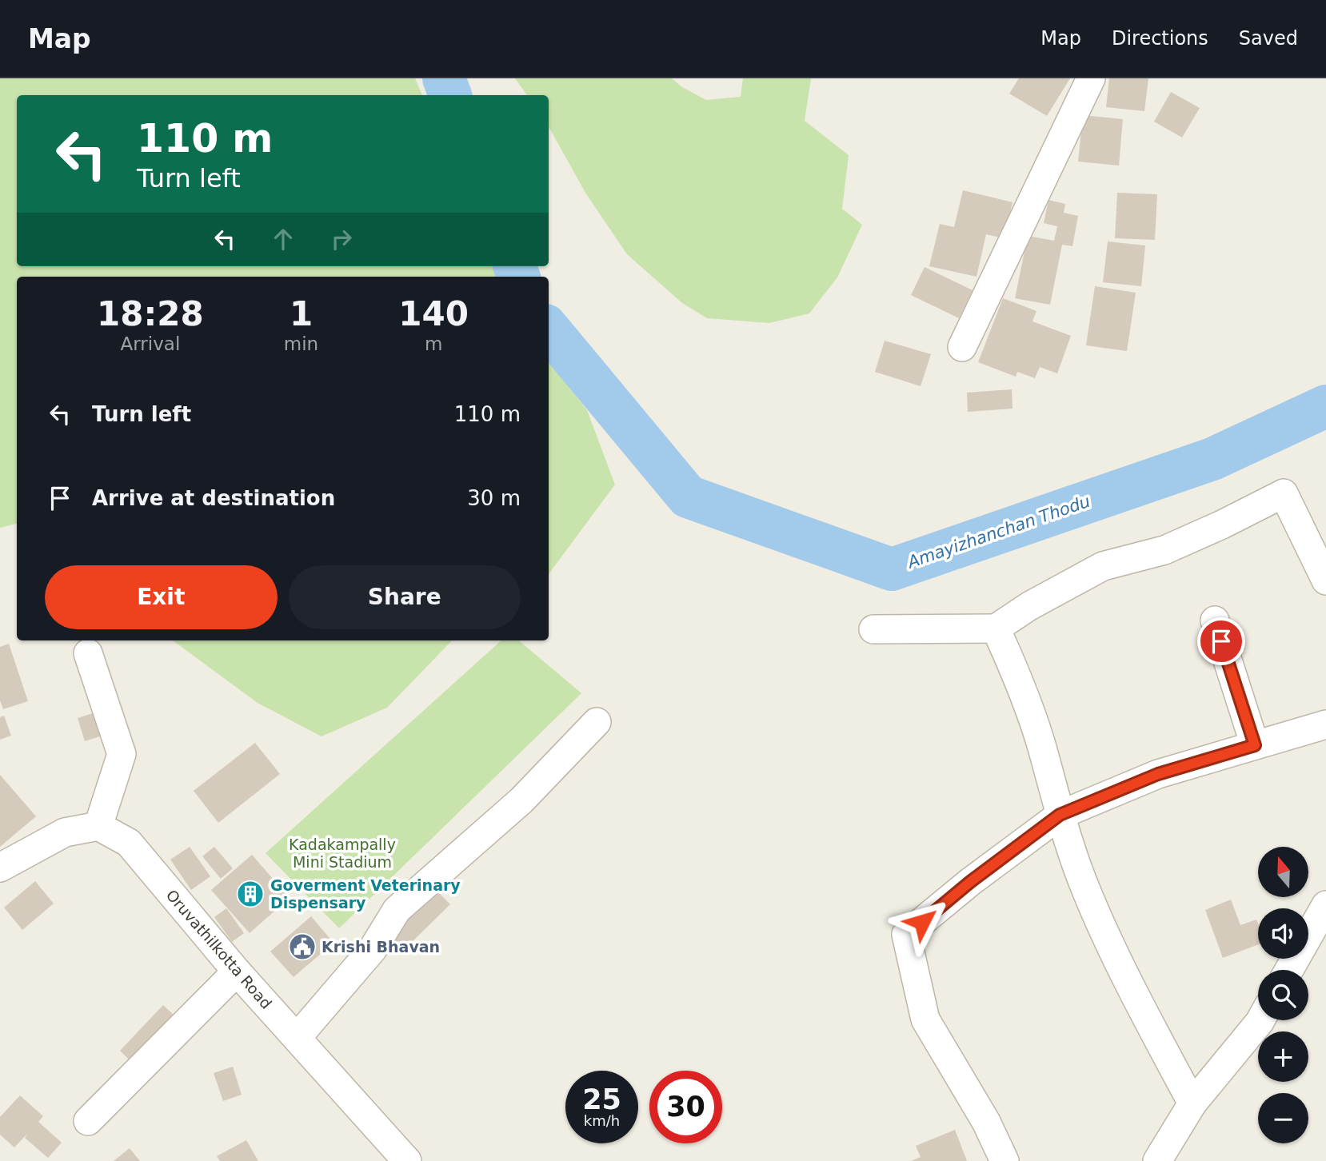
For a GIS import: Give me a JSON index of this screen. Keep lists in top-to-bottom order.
{
  "streets": {
    "street": ["Oruvathilkotta Road"]
  },
  "water": ["Amayizhanchan Thodu"],
  "parks": ["Kadakampally Mini Stadium"],
  "places": {
    "building": ["Goverment Veterinary Dispensary"],
    "public building": ["Krishi Bhavan"]
  },
  "north": "top",
  "page": {
    "header": "Map",
    "nav": ["Map", "Directions", "Saved"],
    "turn": ["110 m", "Turn left"],
    "eta": [
      "18:28",
      "Arrival",
      "1",
      "min",
      "140",
      "m"
    ],
    "list": [
      {
        "name": "Turn left",
        "value": "110 m"
      },
      {
        "name": "Arrive at destination",
        "value": "30 m"
      }
    ],
    "buttons": ["Exit", "Share"],
    "map_buttons": ["+", "−"],
    "speed": "25 km/h",
    "limit": "30"
  }
}
